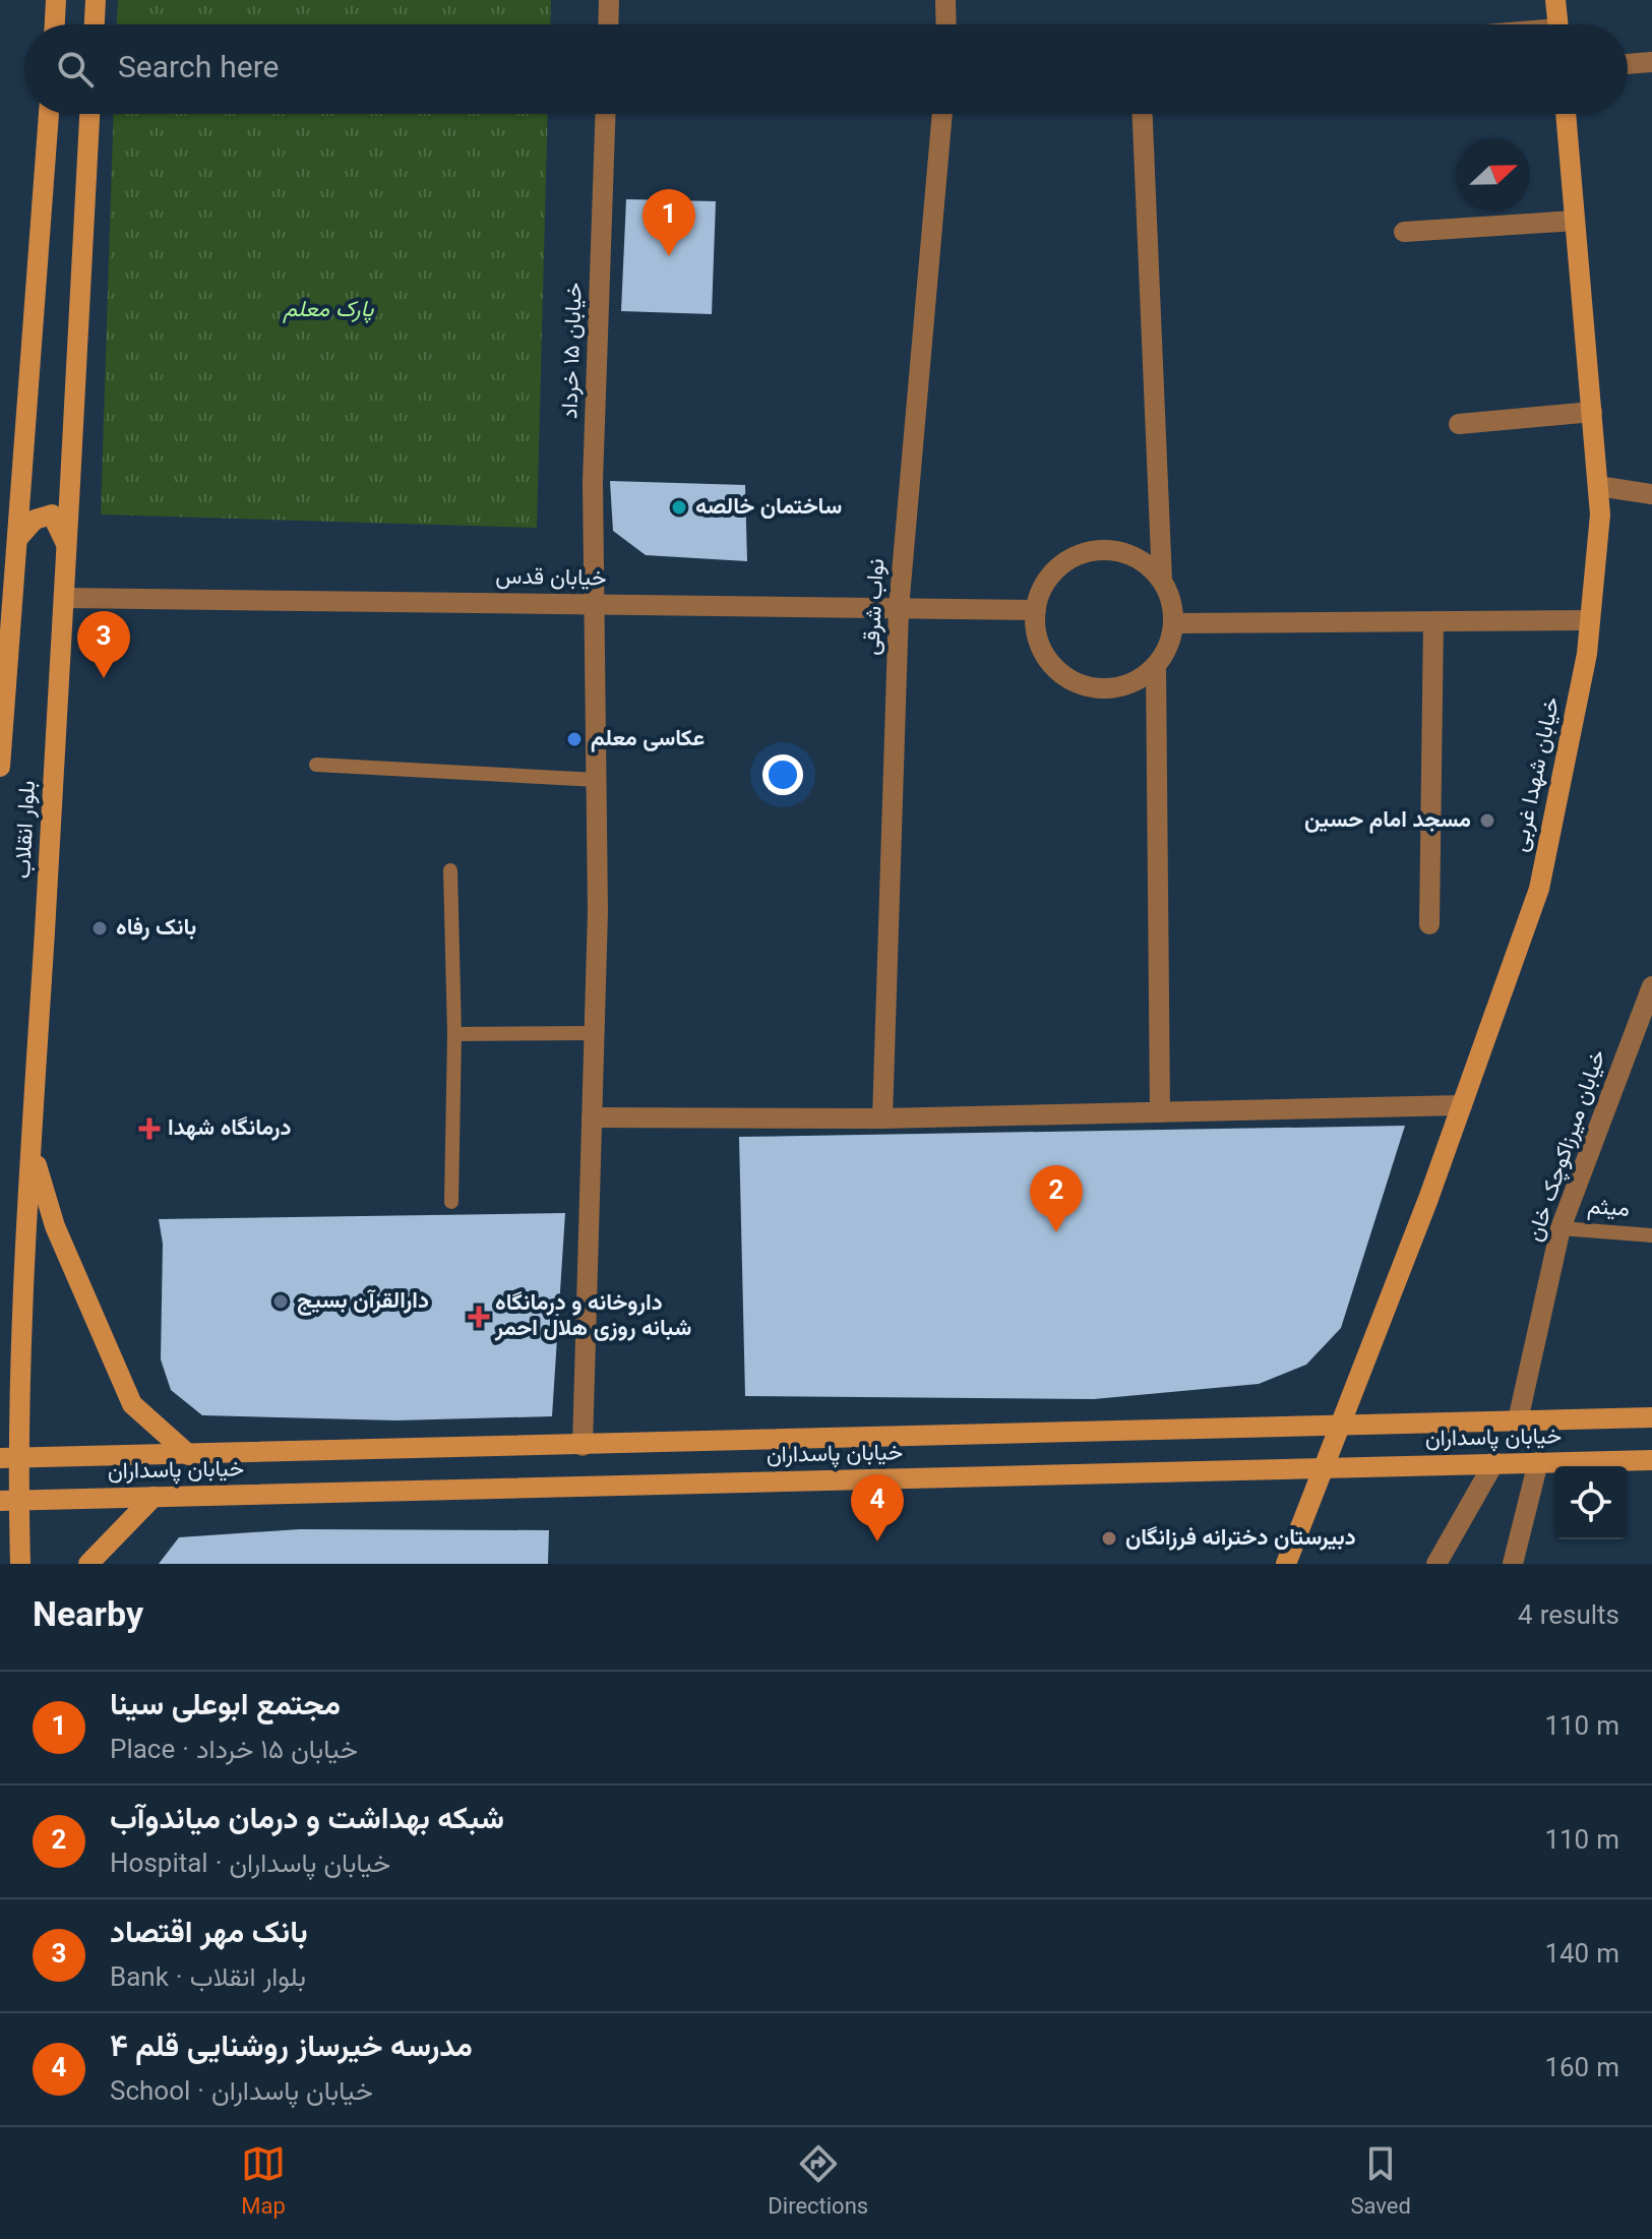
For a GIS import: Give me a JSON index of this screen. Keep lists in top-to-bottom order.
{
  "streets": {
    "main road": ["خیابان شهدا غربی", "بلوار انقلاب", "خیابان پاسداران"],
    "street": [
      "خیابان ۱۵ خرداد",
      "خیابان قدس",
      "نواب شرقی",
      "خیابان میرزاکوچک خان"
    ],
    "lane": ["میثم"]
  },
  "crossings": [
    ["خیابان ۱۵ خرداد", "خیابان قدس"],
    ["خیابان ۱۵ خرداد", "خیابان پاسداران"],
    ["خیابان قدس", "نواب شرقی"],
    ["خیابان قدس", "بلوار انقلاب"],
    ["خیابان شهدا غربی", "خیابان پاسداران"],
    ["بلوار انقلاب", "خیابان پاسداران"],
    ["خیابان میرزاکوچک خان", "میثم"],
    ["خیابان میرزاکوچک خان", "خیابان پاسداران"]
  ],
  "parks": ["پارک معلم"],
  "places": {
    "other": [
      "ساختمان خالصه",
      "عکاسی معلم",
      "مسجد امام حسین",
      "بانک رفاه",
      "دارالقرآن بسیج",
      "دبیرستان دخترانه فرزانگان"
    ],
    "health": ["درمانگاه شهدا", "داروخانه و درمانگاه شبانه روزی هلال احمر"]
  },
  "north": "right",
  "page": {
    "search": "Search here",
    "pins": [
      "1",
      "3",
      "2",
      "4"
    ],
    "heading": ["Nearby", "4 results"],
    "list": [
      {
        "mark": "1",
        "name": "مجتمع ابوعلی سینا",
        "note": "Place · خیابان ۱۵ خرداد",
        "value": "110 m"
      },
      {
        "mark": "2",
        "name": "شبکه بهداشت و درمان میاندوآب",
        "note": "Hospital · خیابان پاسداران",
        "value": "110 m"
      },
      {
        "mark": "3",
        "name": "بانک مهر اقتصاد",
        "note": "Bank · بلوار انقلاب",
        "value": "140 m"
      },
      {
        "mark": "4",
        "name": "مدرسه خیرساز روشنایی قلم ۴",
        "note": "School · خیابان پاسداران",
        "value": "160 m"
      }
    ],
    "nav": ["Map", "Directions", "Saved"]
  }
}
